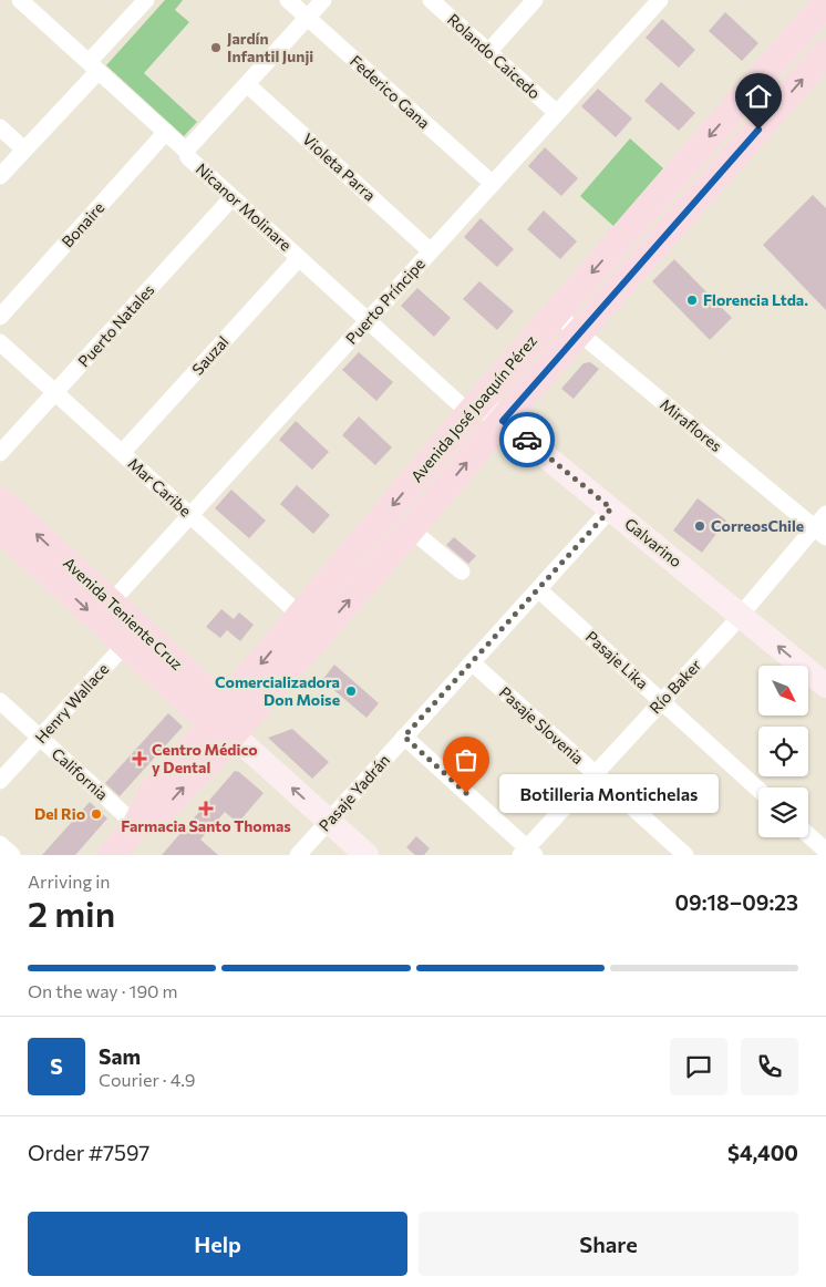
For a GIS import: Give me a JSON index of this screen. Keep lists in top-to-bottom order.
{
  "streets": {
    "main road": ["Avenida José Joaquín Pérez", "Avenida Teniente Cruz"],
    "street": [
      "Rolando Caicedo",
      "Federico Gana",
      "Violeta Parra",
      "Nicanor Molinare",
      "Bonaire",
      "Puerto Príncipe",
      "Puerto Natales",
      "Sauzal",
      "Miraflores",
      "Mar Caribe",
      "Galvarino",
      "Pasaje Lika",
      "Río Baker",
      "Henry Wallace",
      "Pasaje Slovenia",
      "California",
      "Pasaje Yadrán"
    ]
  },
  "crossings": [
    ["Rolando Caicedo", "Puerto Príncipe"],
    ["Federico Gana", "Puerto Príncipe"],
    ["Violeta Parra", "Puerto Príncipe"],
    ["Nicanor Molinare", "Bonaire"],
    ["Nicanor Molinare", "Puerto Príncipe"],
    ["Nicanor Molinare", "Puerto Natales"],
    ["Nicanor Molinare", "Sauzal"],
    ["Nicanor Molinare", "Avenida José Joaquín Pérez"],
    ["Nicanor Molinare", "Galvarino"],
    ["Puerto Príncipe", "Mar Caribe"],
    ["Puerto Príncipe", "Avenida Teniente Cruz"],
    ["Puerto Natales", "Mar Caribe"],
    ["Sauzal", "Mar Caribe"],
    ["Avenida José Joaquín Pérez", "Miraflores"],
    ["Avenida José Joaquín Pérez", "Mar Caribe"],
    ["Avenida José Joaquín Pérez", "Galvarino"],
    ["Avenida José Joaquín Pérez", "Avenida Teniente Cruz"],
    ["Avenida José Joaquín Pérez", "California"],
    ["Miraflores", "Río Baker"],
    ["Galvarino", "Río Baker"],
    ["Galvarino", "Pasaje Yadrán"],
    ["Avenida Teniente Cruz", "Henry Wallace"],
    ["Avenida Teniente Cruz", "Pasaje Yadrán"],
    ["Pasaje Lika", "Río Baker"],
    ["Pasaje Lika", "Pasaje Yadrán"],
    ["Río Baker", "Pasaje Slovenia"],
    ["Henry Wallace", "California"],
    ["Pasaje Slovenia", "Pasaje Yadrán"]
  ],
  "places": {
    "other": [
      "Jardín Infantil Junji",
      "Florencia Ltda.",
      "CorreosChile",
      "Comercializadora Don Moise",
      "Botilleria Montichelas",
      "Del Rio"
    ],
    "health": ["Centro Médico y Dental", "Farmacia Santo Thomas"]
  },
  "north": "bottom right",
  "page": {
    "bubble": "Botilleria Montichelas",
    "heading": ["2 min", "Arriving in", "09:18–09:23"],
    "panel": [
      "Sam",
      "Courier · 4.9",
      "Order #7597",
      "$4,400"
    ],
    "bar": "On the way · 190 m",
    "round": "S",
    "buttons": ["Help", "Share"]
  }
}
